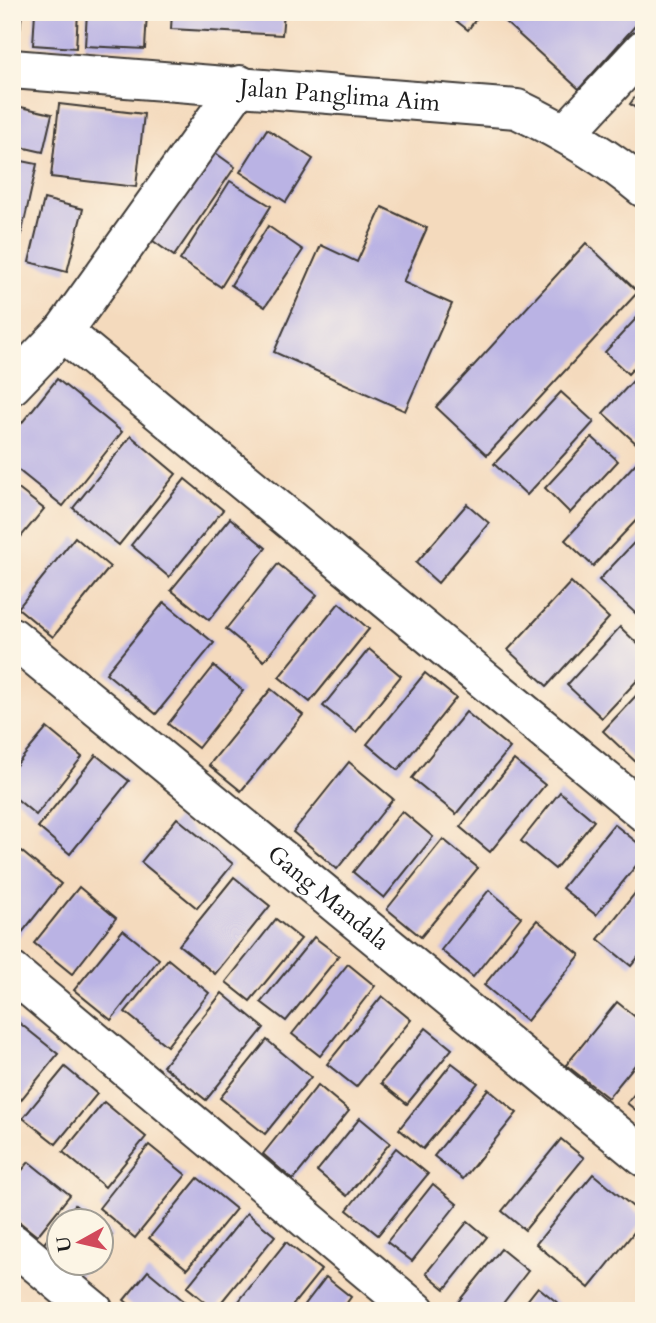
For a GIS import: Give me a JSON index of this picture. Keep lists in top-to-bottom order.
{
  "streets": {
    "street": ["Jalan Panglima Aim", "Gang Mandala"]
  },
  "north": "left"
}
